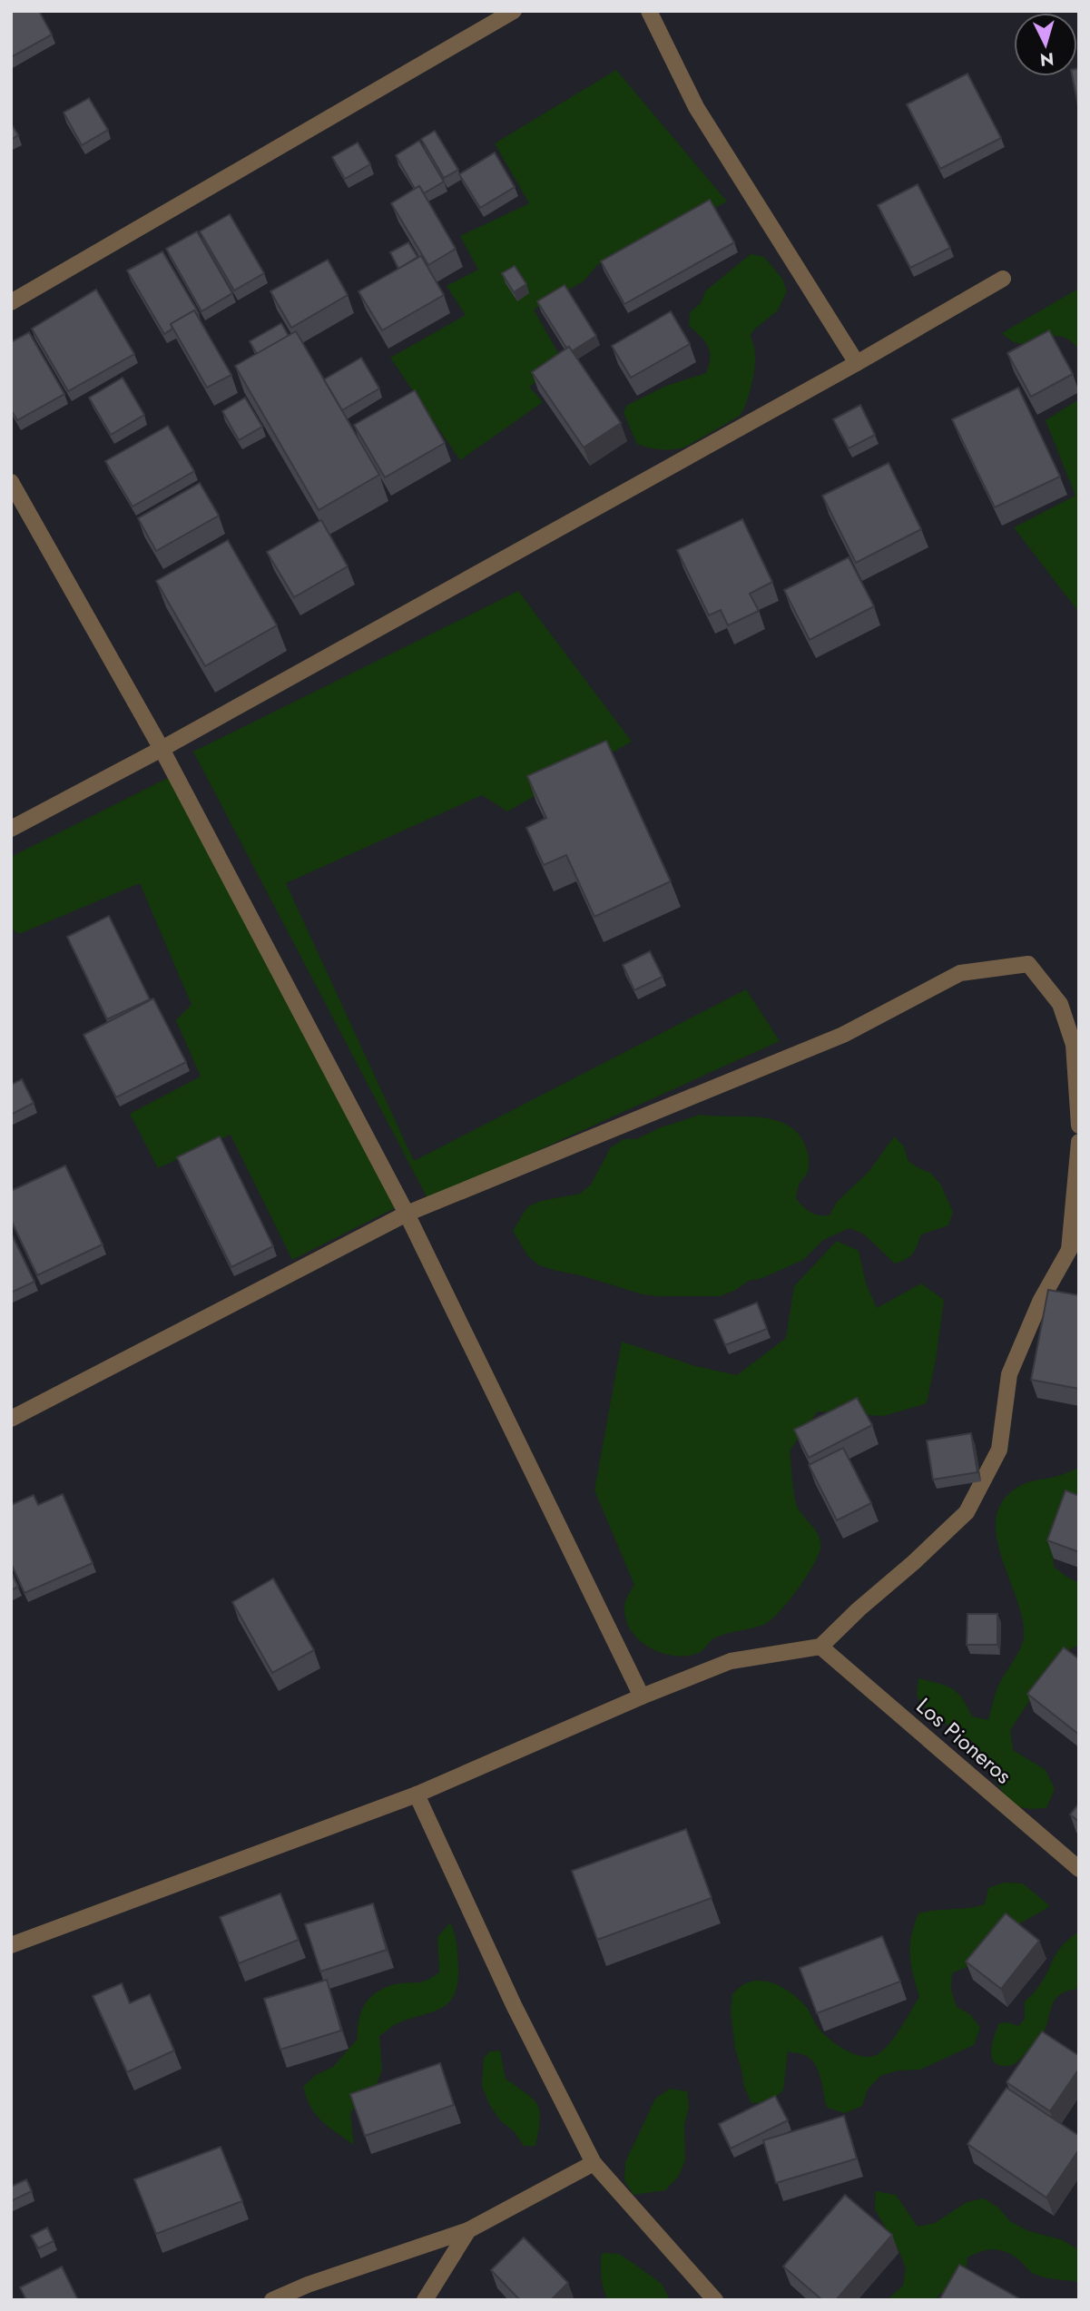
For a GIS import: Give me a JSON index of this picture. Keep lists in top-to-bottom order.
{
  "streets": {
    "street": ["Los Pioneros"]
  },
  "north": "bottom"
}
